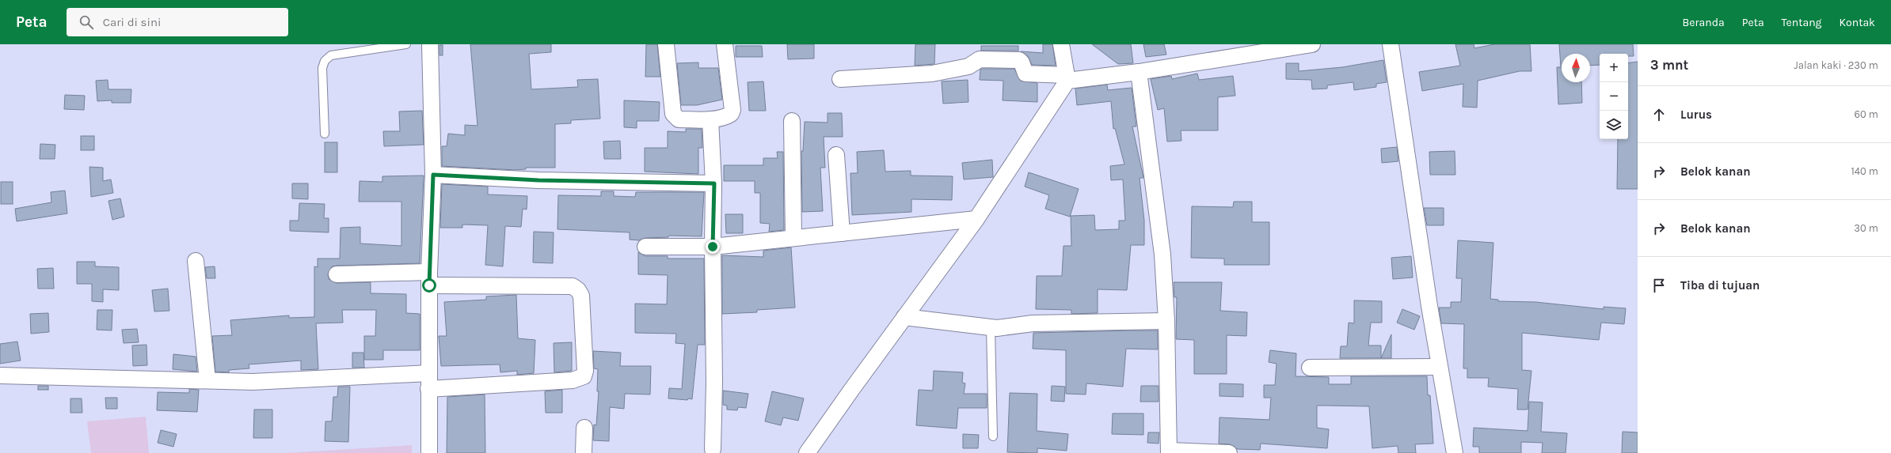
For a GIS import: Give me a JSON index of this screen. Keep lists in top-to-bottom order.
{
  "north": "top",
  "page": {
    "header": "Peta",
    "search": "Cari di sini",
    "nav": [
      "Beranda",
      "Peta",
      "Tentang",
      "Kontak"
    ],
    "heading": ["3 mnt", "Jalan kaki · 230 m"],
    "map_buttons": ["+", "−"],
    "list": [
      ["Lurus", "60 m"],
      ["Belok kanan", "140 m"],
      ["Belok kanan", "30 m"],
      "Tiba di tujuan"
    ]
  }
}
